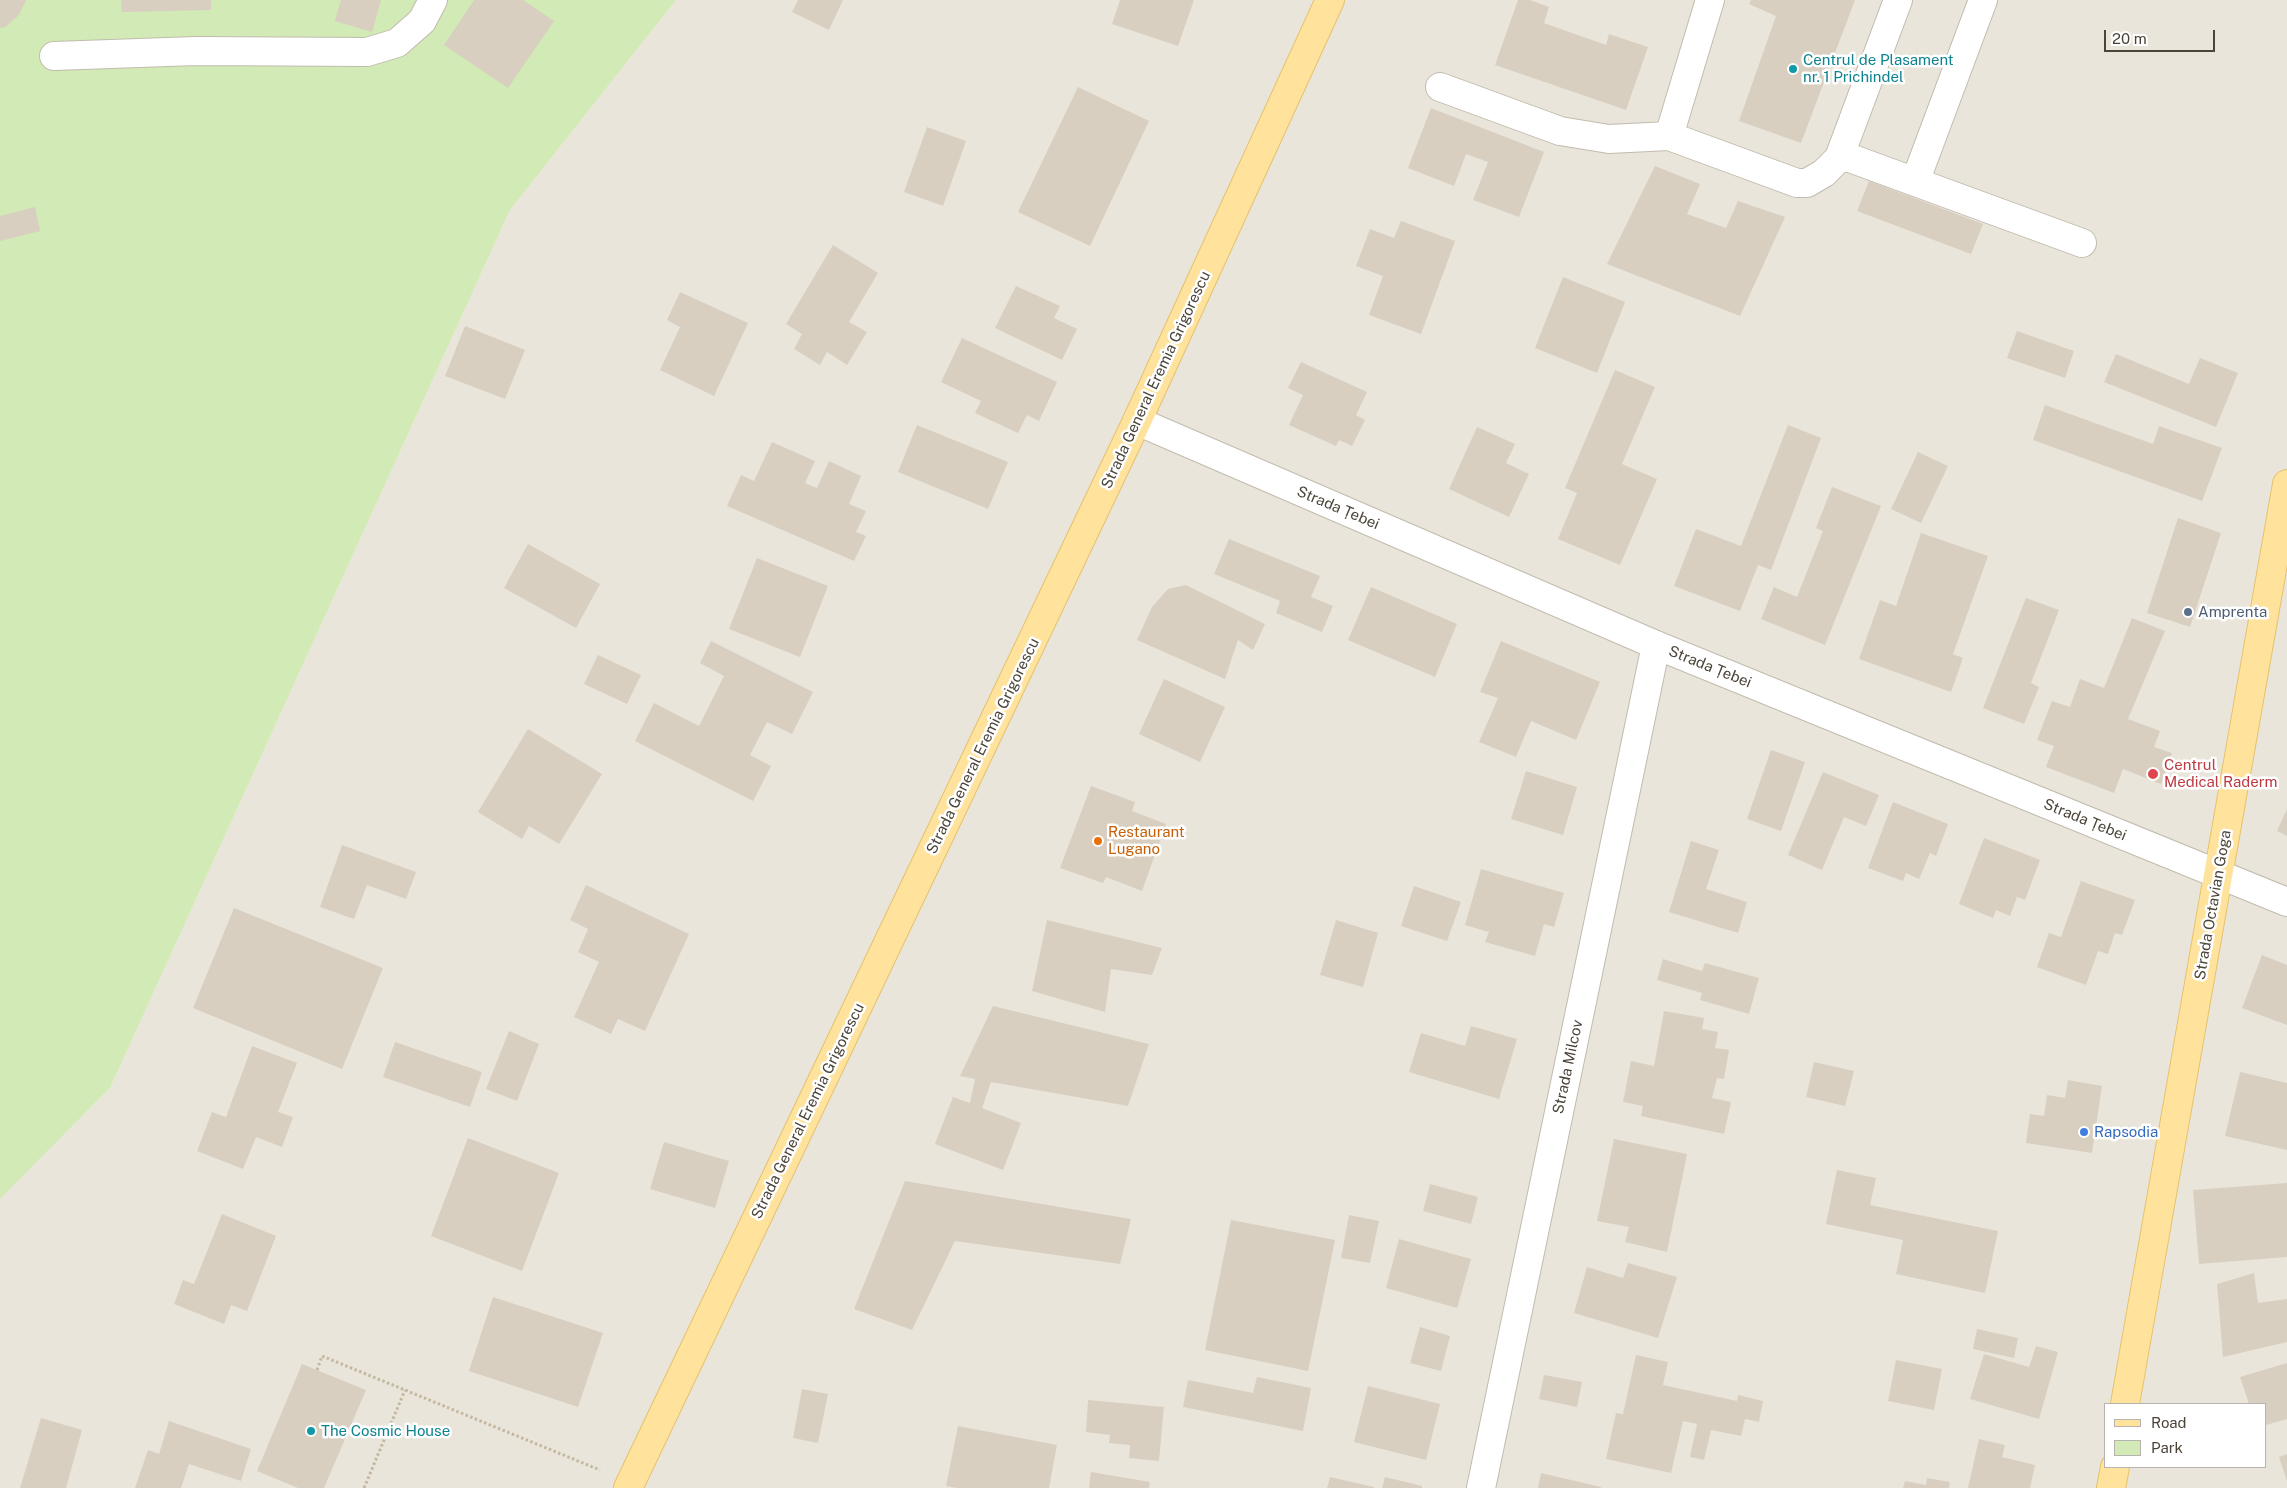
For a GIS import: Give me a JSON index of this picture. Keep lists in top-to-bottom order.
{
  "streets": {
    "main road": ["Strada General Eremia Grigorescu", "Strada Octavian Goga"],
    "street": ["Strada Țebei", "Strada Milcov"]
  },
  "crossings": [
    ["Strada General Eremia Grigorescu", "Strada Țebei"],
    ["Strada Țebei", "Strada Octavian Goga"],
    ["Strada Țebei", "Strada Milcov"]
  ],
  "places": [
    "Centrul de Plasament nr. 1 Prichindel",
    "Amprenta",
    "Centrul Medical Raderm",
    "Restaurant Lugano",
    "Rapsodia",
    "The Cosmic House"
  ],
  "legend": ["Road", "Park"],
  "scale_bar": "20 m"
}
